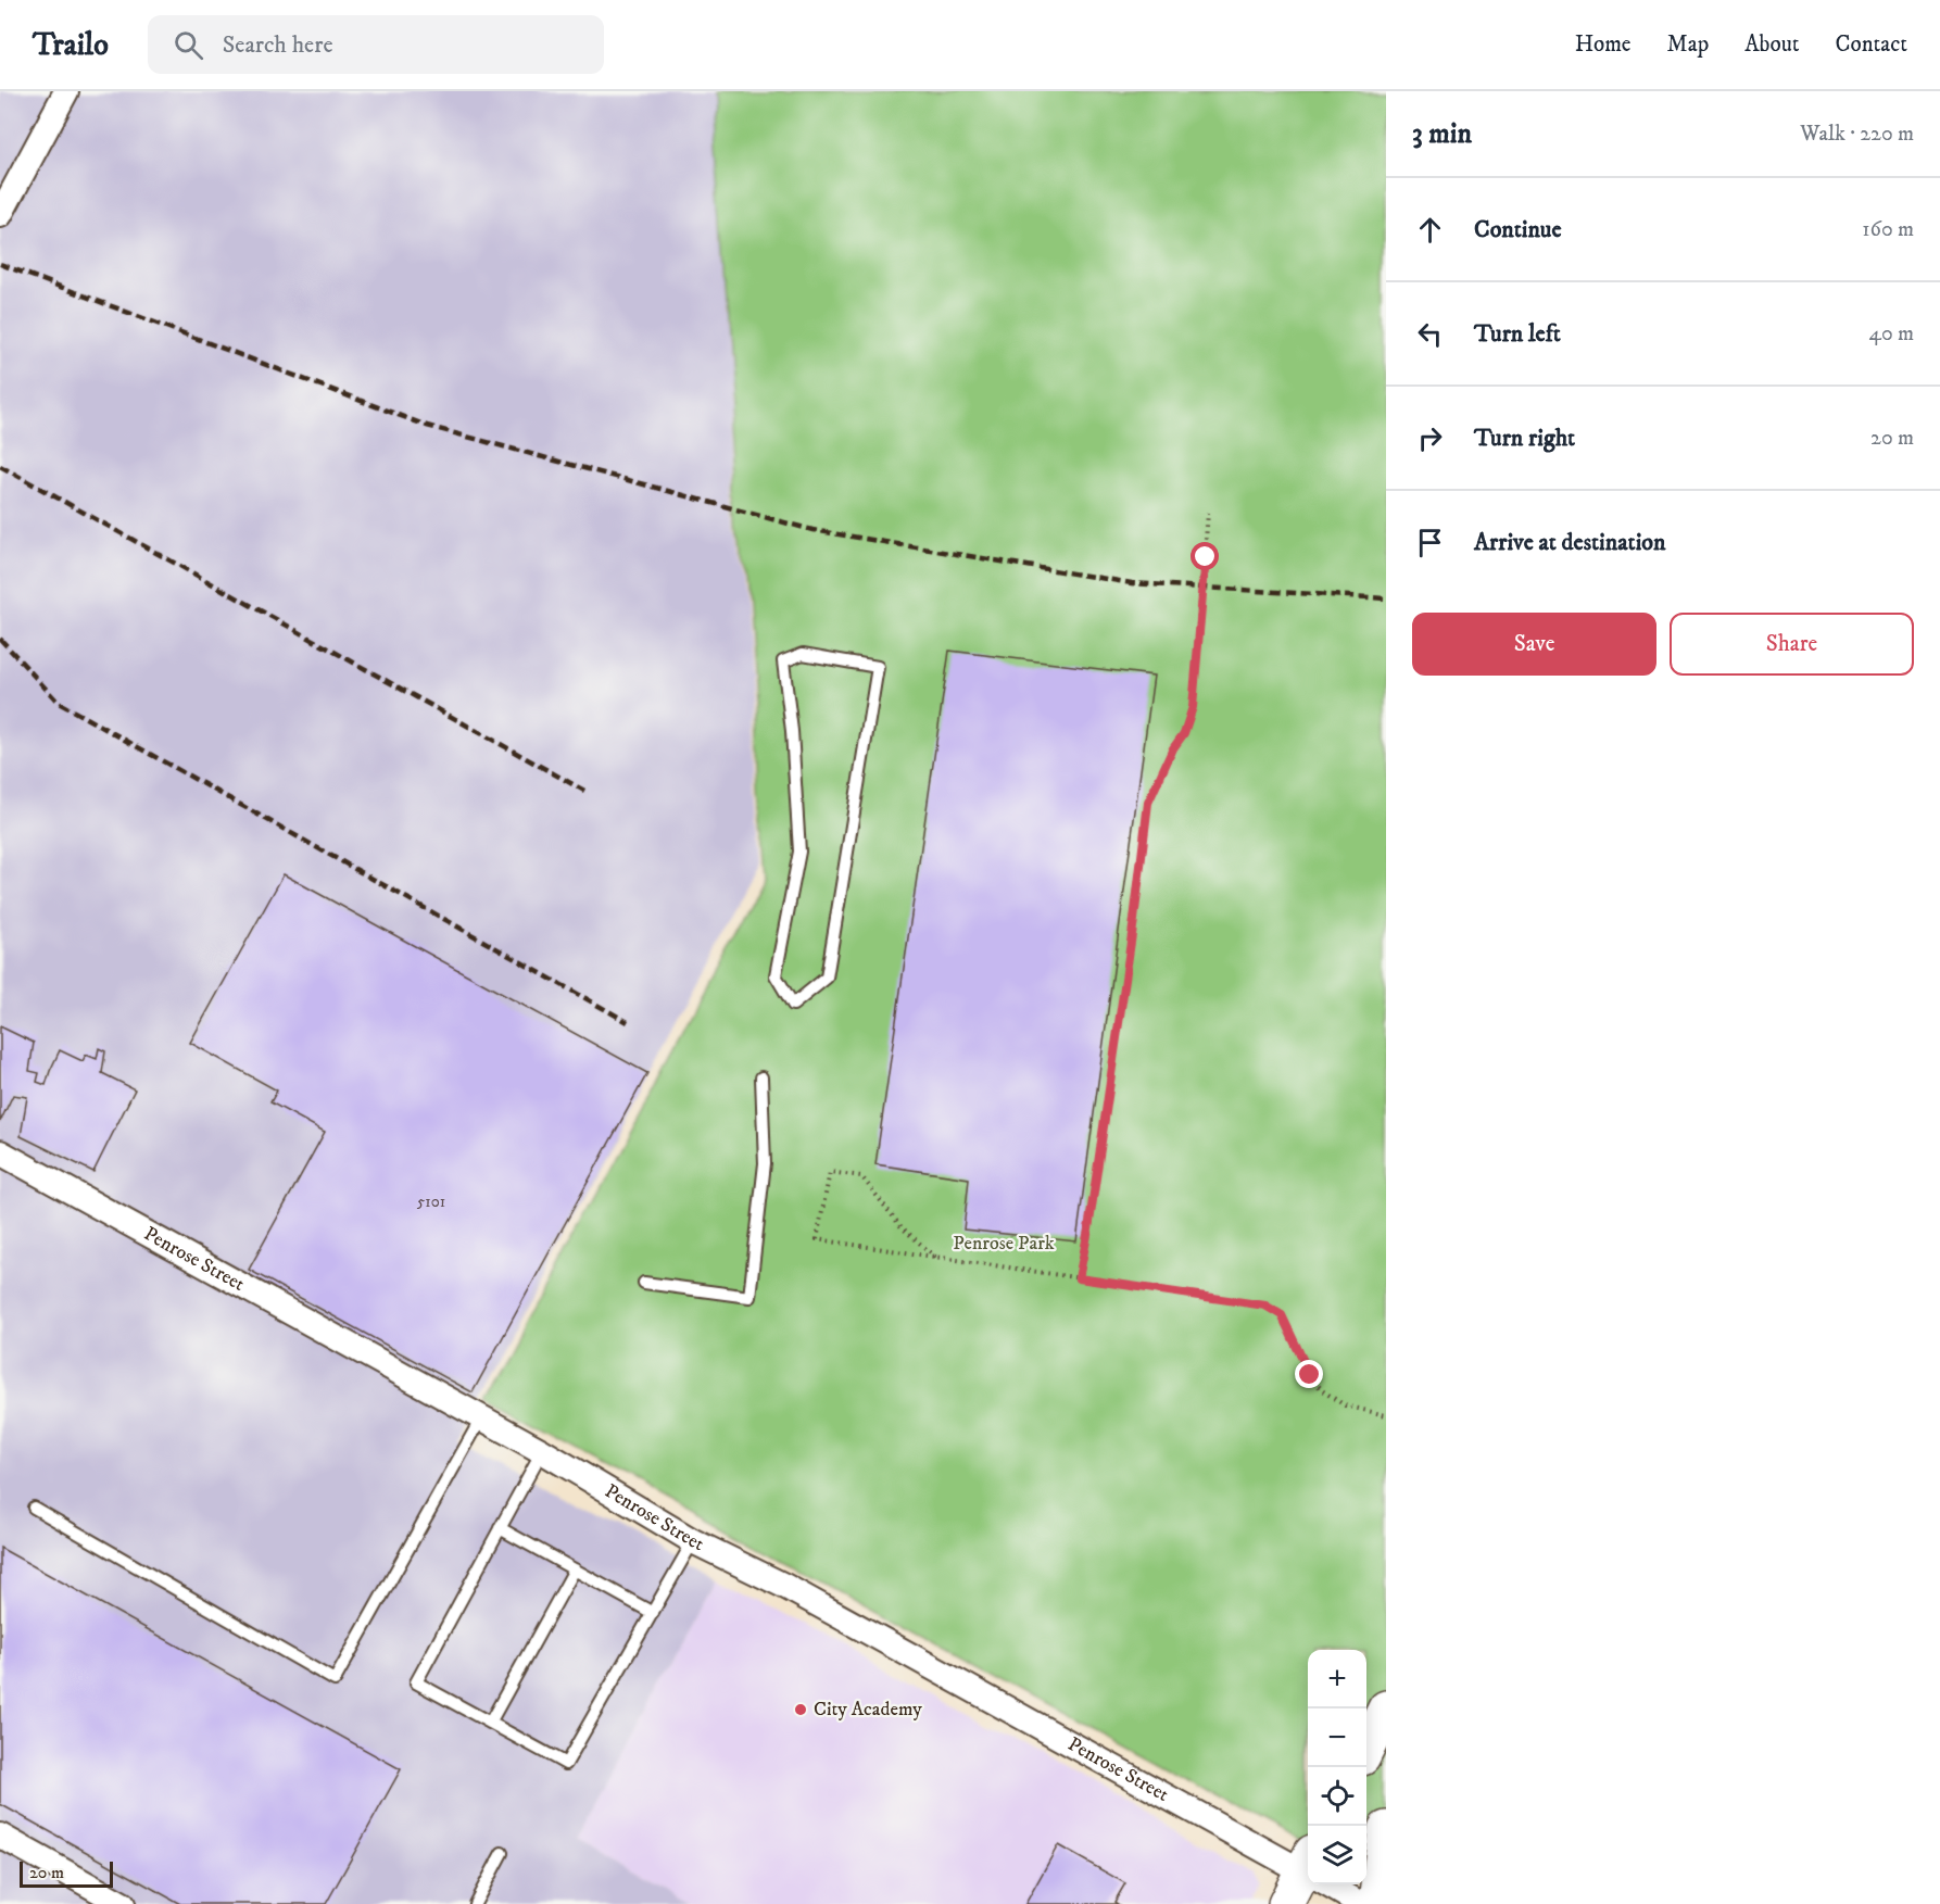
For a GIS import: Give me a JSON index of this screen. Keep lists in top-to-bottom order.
{
  "streets": {
    "street": ["Penrose Street"]
  },
  "parks": ["Penrose Park"],
  "places": ["City Academy"],
  "house_numbers": ["5101"],
  "scale_bar": "20 m",
  "page": {
    "header": "Trailo",
    "search": "Search here",
    "nav": [
      "Home",
      "Map",
      "About",
      "Contact"
    ],
    "heading": ["3 min", "Walk · 220 m"],
    "list": [
      ["Continue", "160 m"],
      ["Turn left", "40 m"],
      ["Turn right", "20 m"],
      "Arrive at destination"
    ],
    "buttons": ["Save", "Share"],
    "map_buttons": ["+", "−"],
    "scale": "20 m"
  }
}
